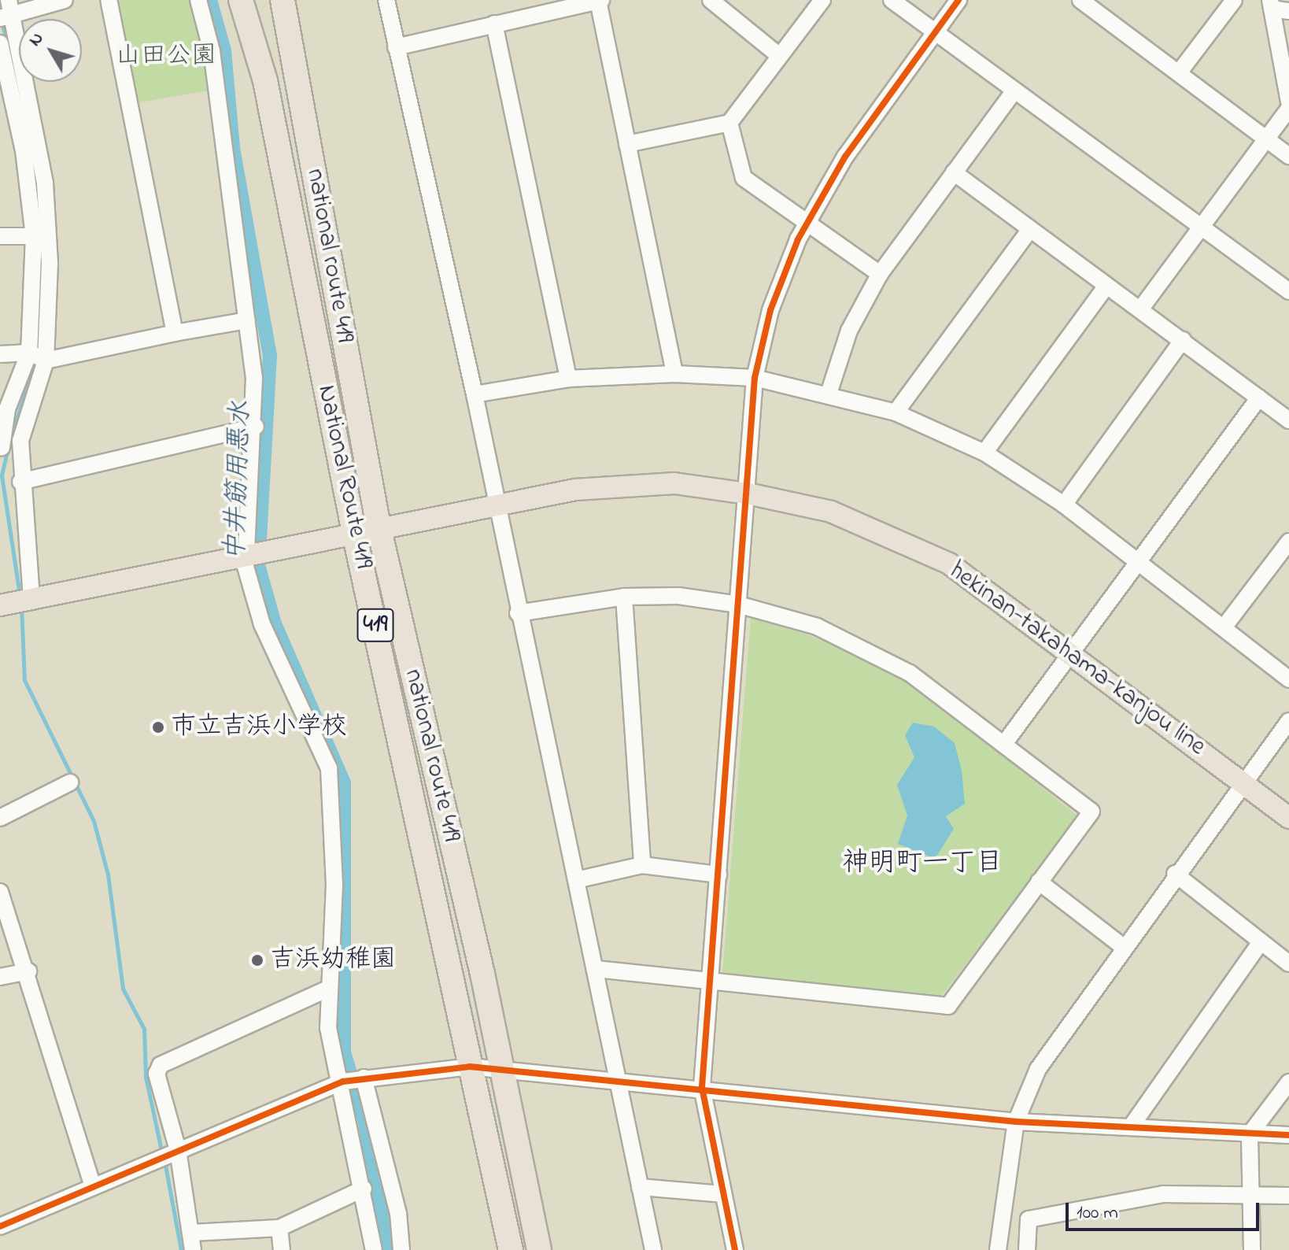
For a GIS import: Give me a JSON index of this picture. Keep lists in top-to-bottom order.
{
  "streets": {
    "highway": ["national route 419", "National Route 419", "419"],
    "main road": ["hekinan-takahama-kanjou line"]
  },
  "crossings": [
    ["national route 419", "hekinan-takahama-kanjou line"],
    ["National Route 419", "hekinan-takahama-kanjou line"]
  ],
  "districts": ["神明町一丁目"],
  "water": ["中井筋用悪水"],
  "parks": ["山田公園"],
  "places": ["市立吉浜小学校", "吉浜幼稚園"],
  "scale_bar": "100 m",
  "north": "top left"
}
